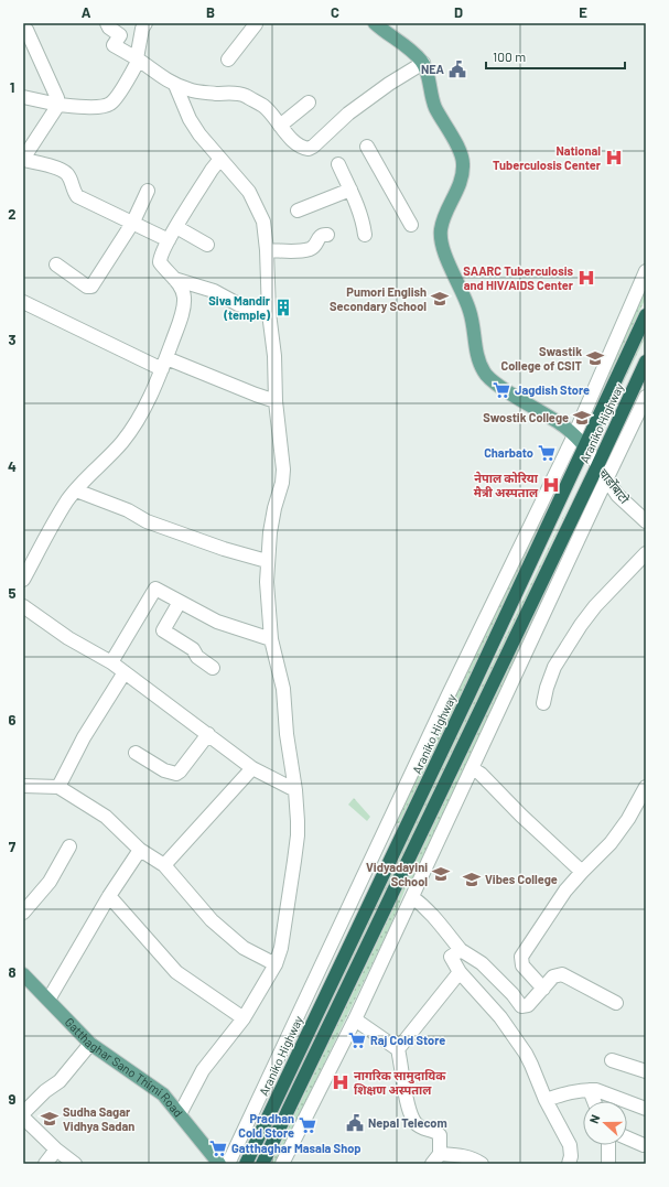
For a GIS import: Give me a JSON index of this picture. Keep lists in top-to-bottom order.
{
  "streets": {
    "highway": ["Araniko Highway"],
    "main road": ["Gatthaghar Sano Thimi Road"],
    "street": ["चार्डोबाटो"]
  },
  "crossings": [
    ["Araniko Highway", "चार्डोबाटो"]
  ],
  "places": {
    "public building": ["NEA", "Nepal Telecom"],
    "hospital": [
      "National Tuberculosis Center",
      "SAARC Tuberculosis and HIV/AIDS Center",
      "नेपाल कोरिया मैत्री अस्पताल",
      "नागरिक सामुदायिक शिक्षण अस्पताल"
    ],
    "school or university": [
      "Pumori English Secondary School",
      "Swastik College of CSIT",
      "Swostik College",
      "Vidyadayini School",
      "Vibes College",
      "Sudha Sagar Vidhya Sadan"
    ],
    "building": ["Siva Mandir (temple)"],
    "supermarket": [
      "Jagdish Store",
      "Charbato",
      "Raj Cold Store",
      "Pradhan Cold Store",
      "Gatthaghar Masala Shop"
    ]
  },
  "scale_bar": "100 m",
  "north": "left",
  "grid": {
    "columns": [
      "A",
      "B",
      "C",
      "D",
      "E"
    ],
    "rows": [
      "1",
      "2",
      "3",
      "4",
      "5",
      "6",
      "7",
      "8",
      "9"
    ]
  }
}
